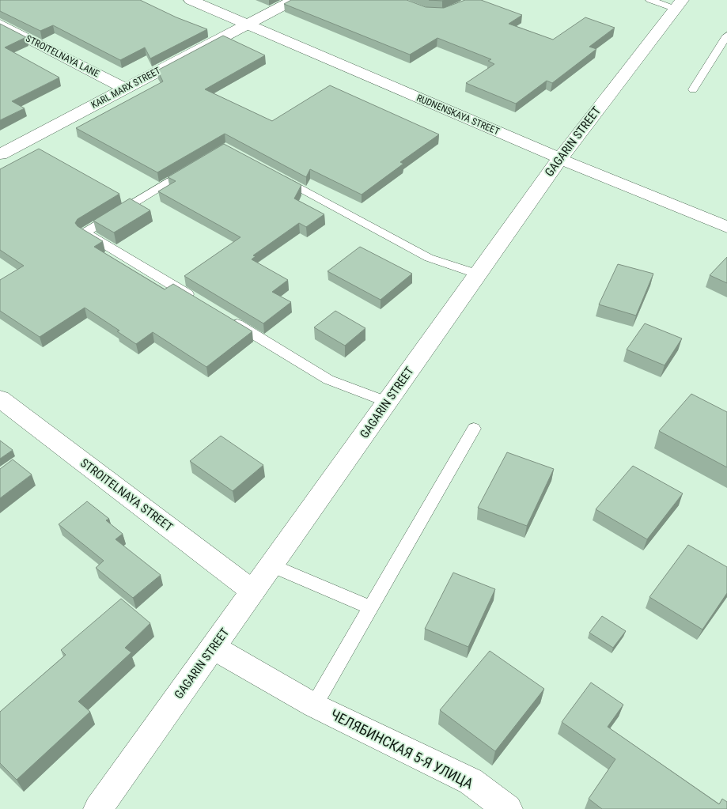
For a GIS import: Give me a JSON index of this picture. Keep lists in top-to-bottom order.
{
  "streets": {
    "street": [
      "STROITELNAYA LANE",
      "KARL MARX STREET",
      "RUDNENSKAYA STREET",
      "GAGARIN STREET",
      "STROITELNAYA STREET",
      "ЧЕЛЯБИНСКАЯ 5-Я УЛИЦА"
    ]
  },
  "crossings": [
    ["STROITELNAYA LANE", "KARL MARX STREET"],
    ["KARL MARX STREET", "RUDNENSKAYA STREET"],
    ["RUDNENSKAYA STREET", "GAGARIN STREET"],
    ["GAGARIN STREET", "STROITELNAYA STREET"],
    ["GAGARIN STREET", "ЧЕЛЯБИНСКАЯ 5-Я УЛИЦА"]
  ]
}
